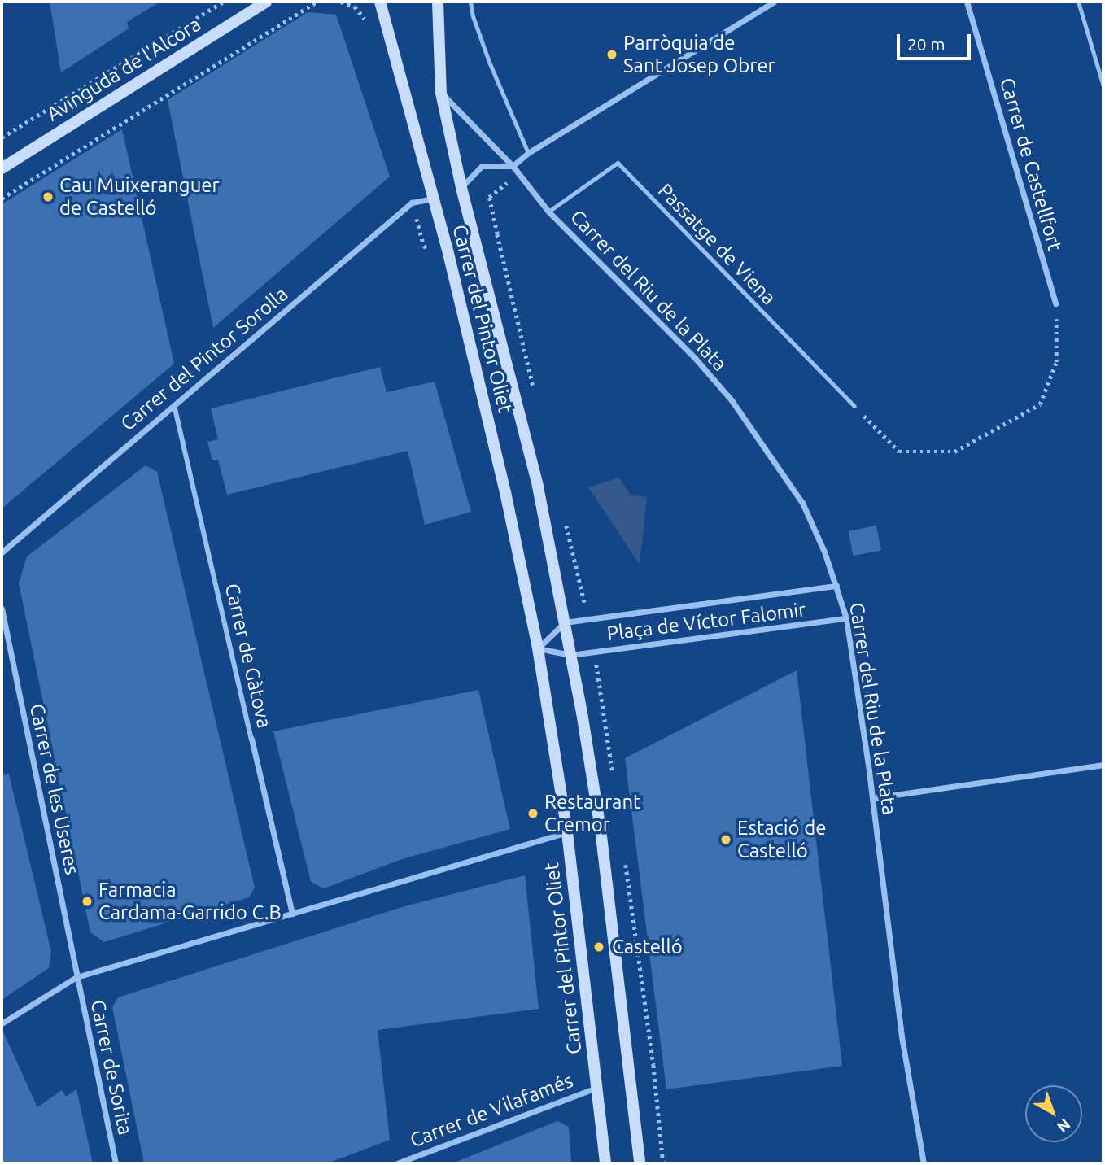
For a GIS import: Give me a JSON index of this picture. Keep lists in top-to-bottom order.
{
  "streets": {
    "main road": ["Avinguda de l'Alcora", "Carrer del Pintor Oliet"],
    "street": [
      "Carrer de Castellfort",
      "Carrer del Riu de la Plata",
      "Carrer del Pintor Sorolla",
      "Plaça de Víctor Falomir",
      "Carrer de Gàtova",
      "Carrer de les Useres",
      "Carrer de Sorita",
      "Carrer de Vilafamés"
    ],
    "lane": ["Passatge de Viena"]
  },
  "crossings": [
    ["Passatge de Viena", "Carrer del Riu de la Plata"],
    ["Carrer del Riu de la Plata", "Carrer del Pintor Oliet"],
    ["Carrer del Riu de la Plata", "Plaça de Víctor Falomir"],
    ["Carrer del Pintor Oliet", "Carrer del Pintor Sorolla"],
    ["Carrer del Pintor Oliet", "Plaça de Víctor Falomir"],
    ["Carrer del Pintor Oliet", "Carrer de Vilafamés"],
    ["Carrer del Pintor Sorolla", "Carrer de Gàtova"],
    ["Carrer de les Useres", "Carrer de Sorita"]
  ],
  "places": [
    "Parròquia de Sant Josep Obrer",
    "Cau Muixeranguer de Castelló",
    "Restaurant Cremor",
    "Estació de Castelló",
    "Farmacia Cardama-Garrido C.B",
    "Castelló"
  ],
  "scale_bar": "20 m",
  "north": "bottom right"
}
